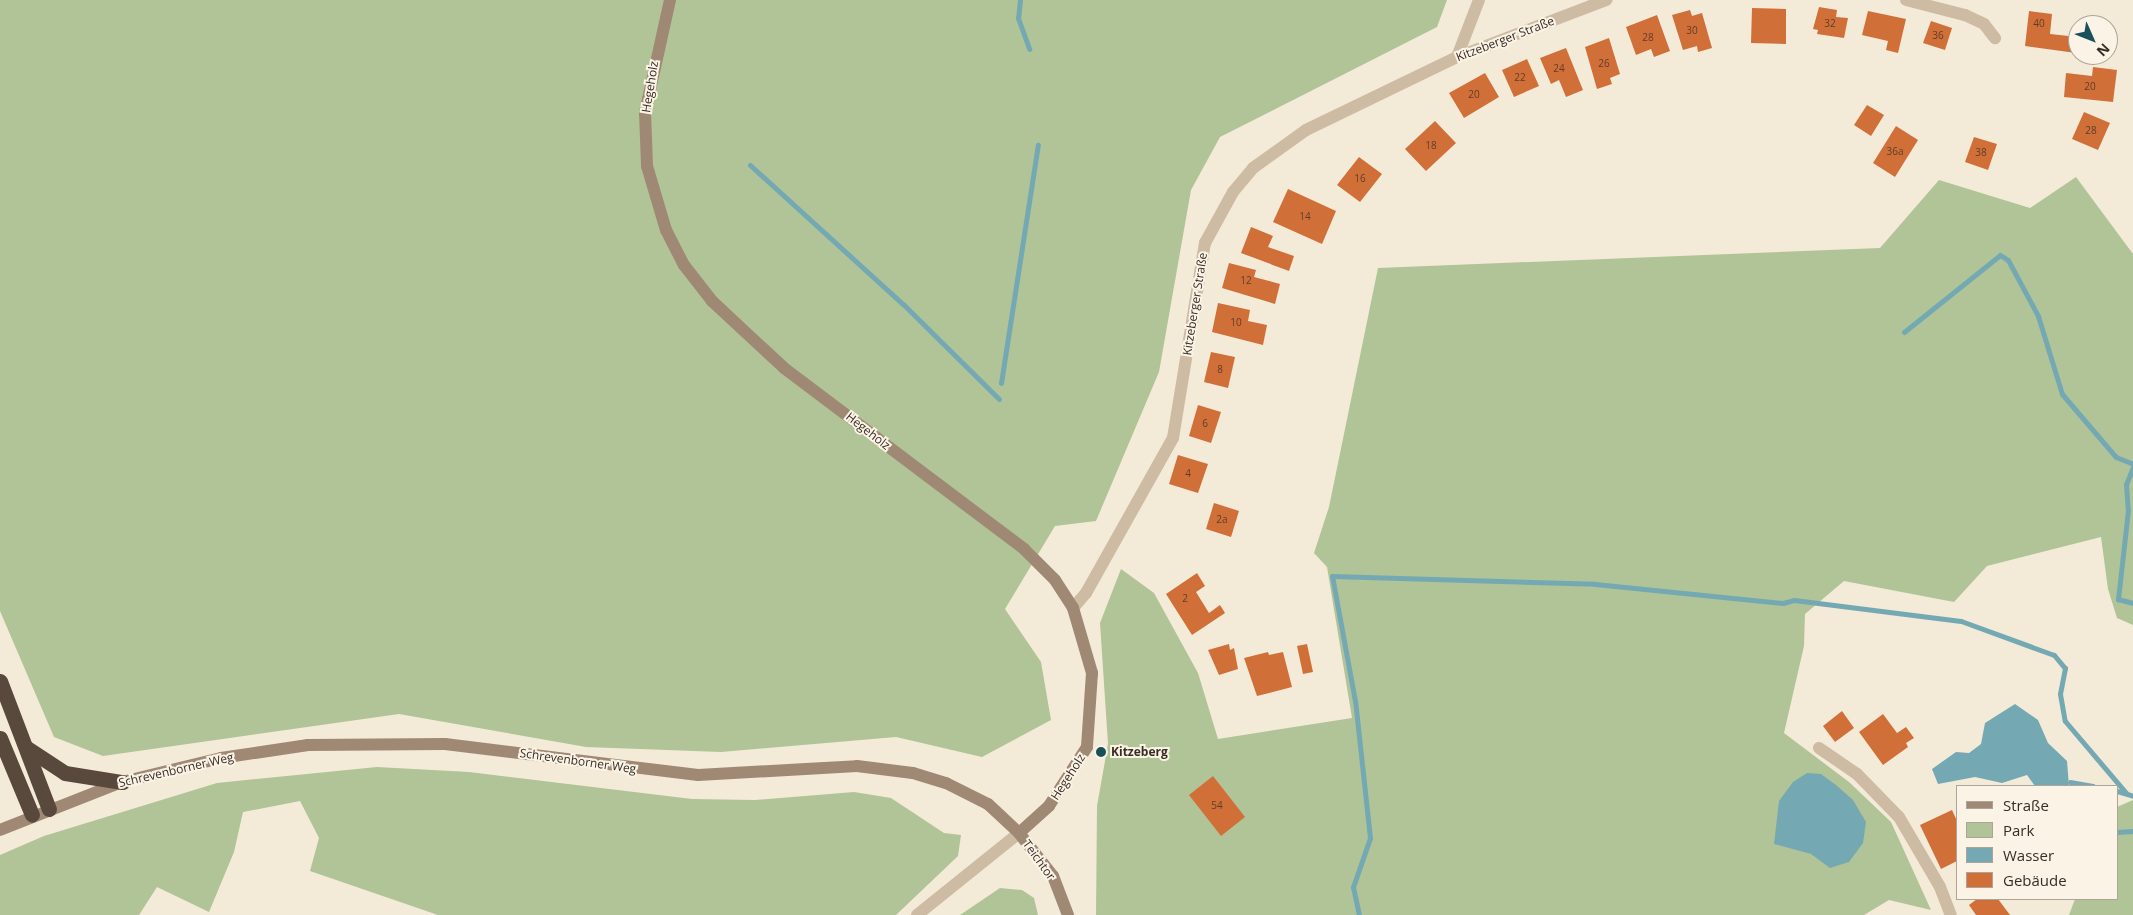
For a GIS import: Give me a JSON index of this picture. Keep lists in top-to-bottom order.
{
  "streets": {
    "street": [
      "Kitzeberger Straße",
      "Hegeholz",
      "Schrevenborner Weg",
      "Teichtor"
    ]
  },
  "crossings": [
    ["Kitzeberger Straße", "Hegeholz"],
    ["Hegeholz", "Schrevenborner Weg"],
    ["Hegeholz", "Teichtor"],
    ["Schrevenborner Weg", "Teichtor"]
  ],
  "places": ["Kitzeberg"],
  "house_numbers": [
    "32",
    "40",
    "30",
    "36",
    "28",
    "26",
    "24",
    "22",
    "20",
    "20",
    "28",
    "18",
    "36a",
    "38",
    "16",
    "14",
    "12",
    "10",
    "8",
    "6",
    "4",
    "2a",
    "2",
    "54"
  ],
  "legend": [
    "Straße",
    "Park",
    "Wasser",
    "Gebäude"
  ],
  "north": "bottom right"
}
